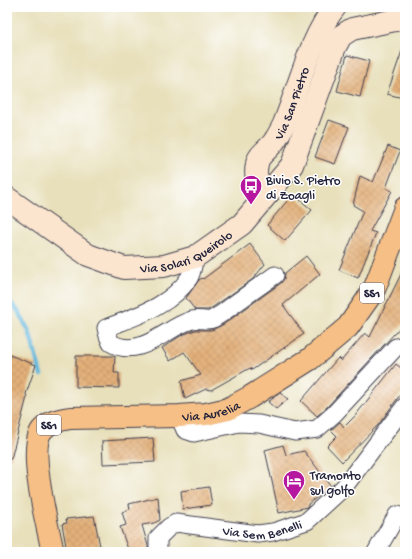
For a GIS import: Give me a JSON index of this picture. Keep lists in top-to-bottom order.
{
  "streets": {
    "main road": ["SS1", "Via Aurelia"],
    "street": ["Via San Pietro", "Via Solari Queirolo", "Via Sem Benelli"]
  },
  "crossings": [
    ["Via San Pietro", "Via Solari Queirolo"]
  ],
  "places": {
    "bus stop": ["Bivio S. Pietro di Zoagli"],
    "hotel": ["Tramonto sul golfo"]
  }
}
